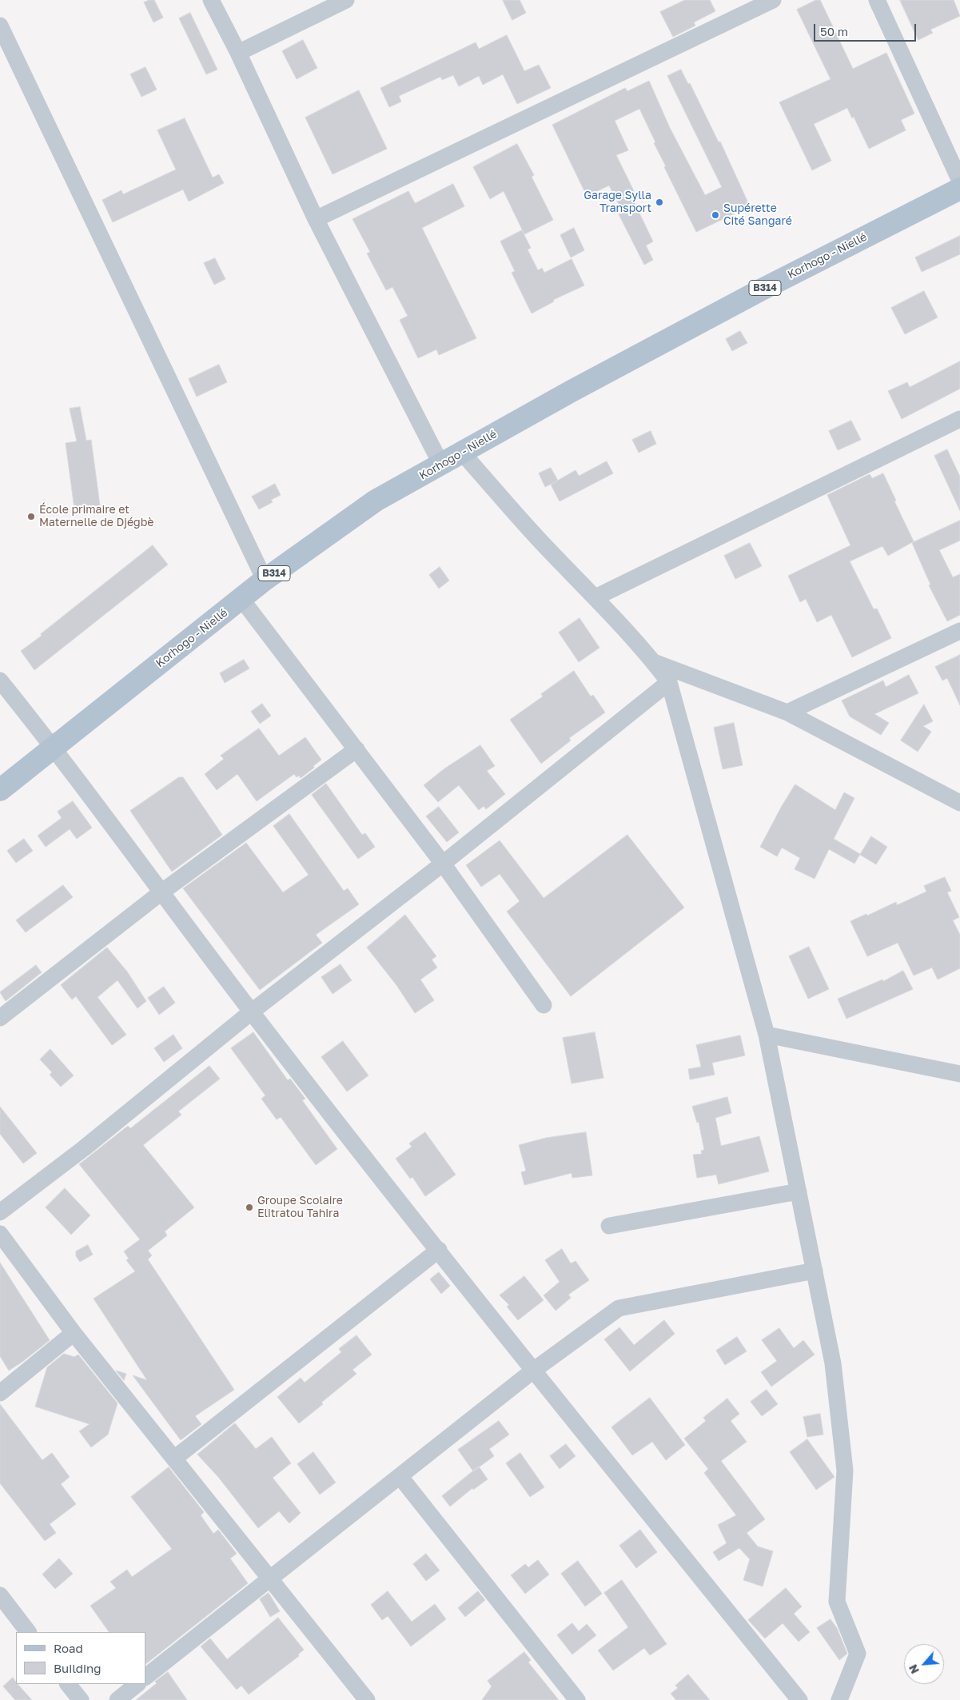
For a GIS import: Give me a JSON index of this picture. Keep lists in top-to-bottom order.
{
  "streets": {
    "main road": ["Korhogo - Niellé", "B314"]
  },
  "places": [
    "Garage Sylla Transport",
    "Supérette Cité Sangaré",
    "École primaire et Maternelle de Djégbè",
    "Groupe Scolaire Elitratou Tahira"
  ],
  "legend": ["Road", "Building"],
  "scale_bar": "50 m",
  "north": "bottom left"
}
